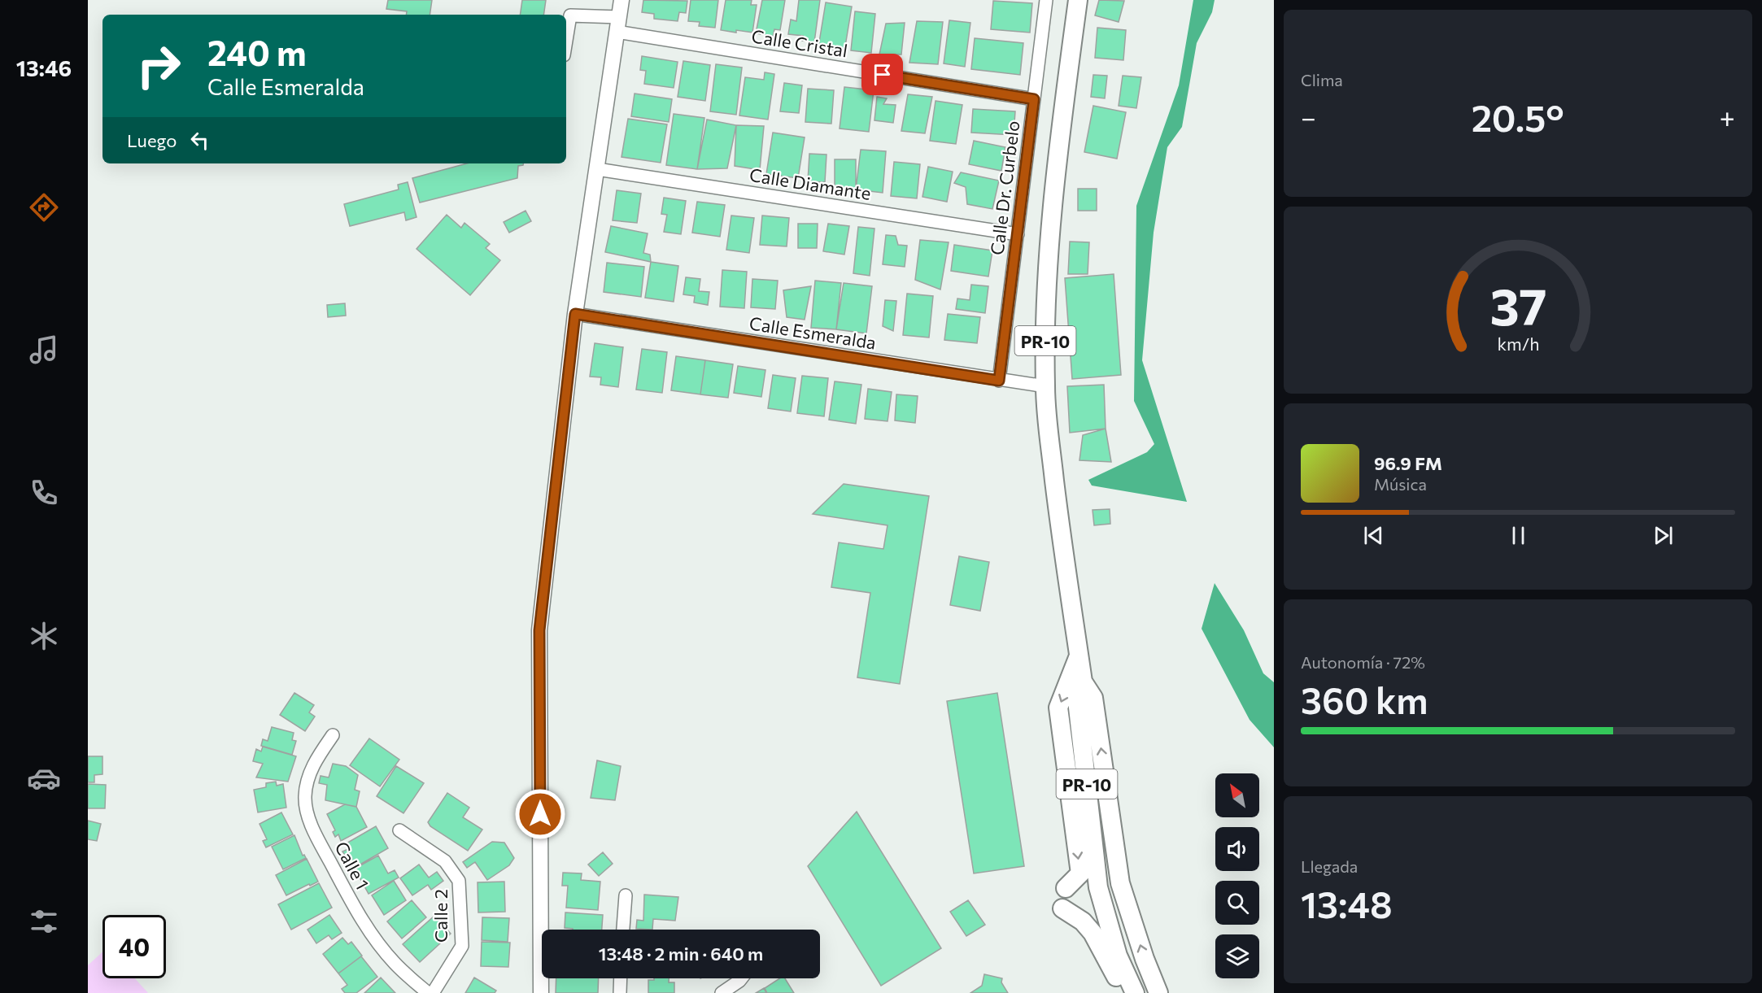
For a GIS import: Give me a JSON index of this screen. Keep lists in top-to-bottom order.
{
  "streets": {
    "main road": ["PR-10"],
    "street": [
      "Calle Cristal",
      "Calle Diamante",
      "Calle Dr. Curbelo",
      "Calle Esmeralda",
      "Calle 1",
      "Calle 2"
    ]
  },
  "crossings": [
    ["Calle Cristal", "Calle Dr. Curbelo"],
    ["Calle Diamante", "Calle Dr. Curbelo"],
    ["Calle Dr. Curbelo", "Calle Esmeralda"],
    ["Calle Esmeralda", "PR-10"]
  ],
  "north": "top left",
  "page": {
    "tabs": "13:46",
    "tile": [
      "Clima",
      ["Autonomía · 72%", "360 km"],
      ["Llegada", "13:48"]
    ],
    "turn": ["240 m", "Calle Esmeralda"],
    "heat": ["−", "20.5°", "+"],
    "then": "Luego",
    "song": ["96.9 FM", "Música"],
    "limit": "40",
    "trip": "13:48 · 2 min · 640 m",
    "gauge": ["37", "km/h"]
  }
}
